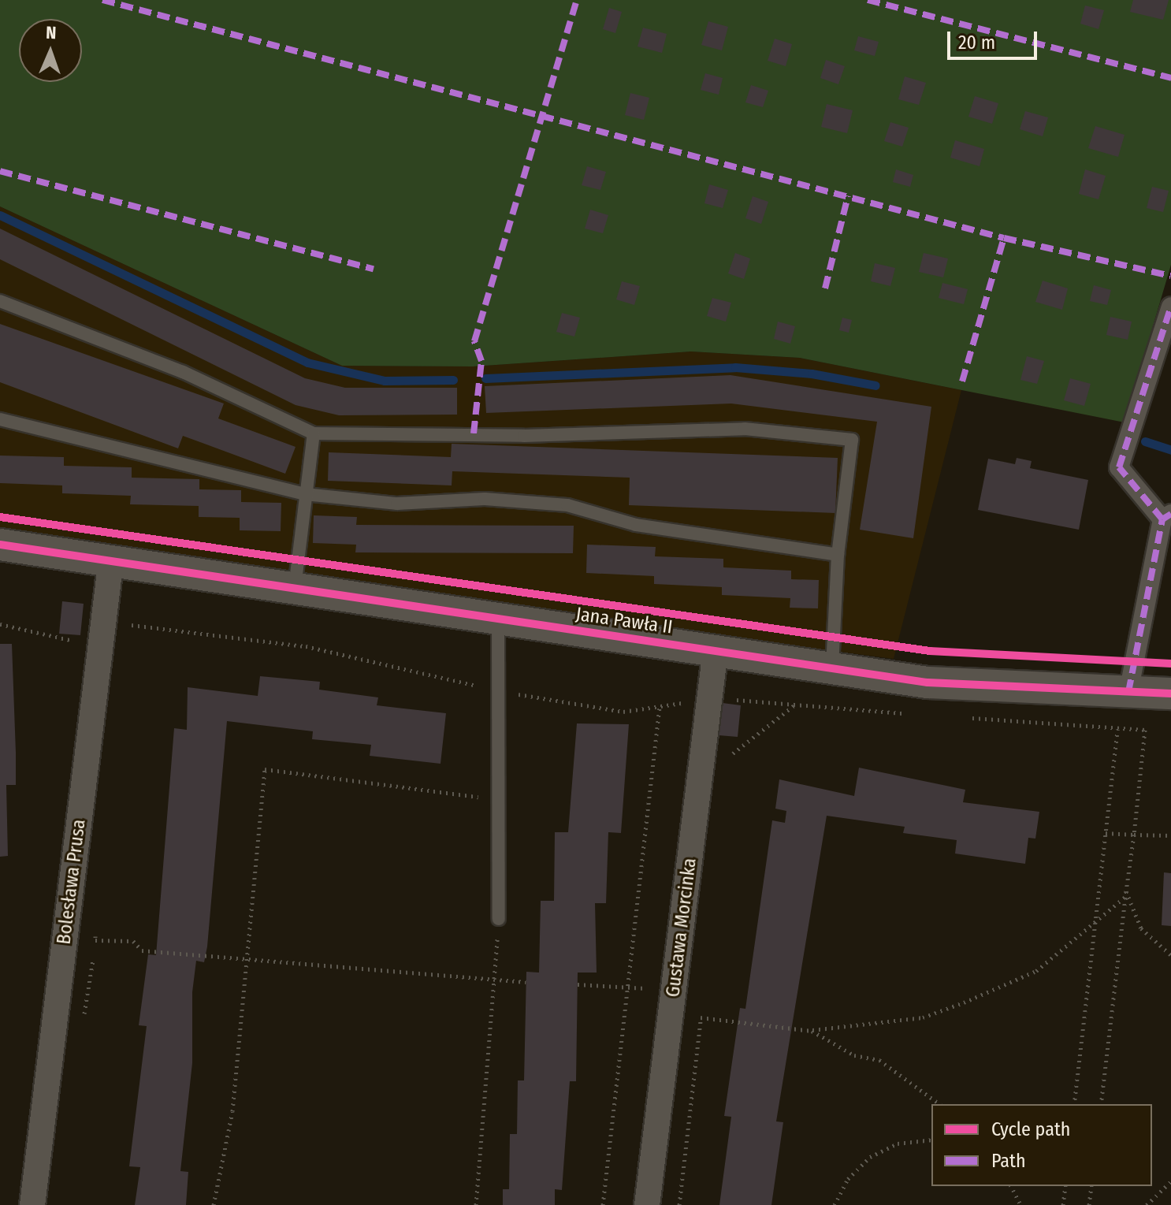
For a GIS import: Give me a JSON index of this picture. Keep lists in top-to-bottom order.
{
  "streets": {
    "street": ["Jana Pawła II", "Bolesława Prusa", "Gustawa Morcinka"]
  },
  "crossings": [
    ["Jana Pawła II", "Bolesława Prusa"],
    ["Jana Pawła II", "Gustawa Morcinka"]
  ],
  "legend": ["Cycle path", "Path"],
  "scale_bar": "20 m",
  "north": "top"
}
